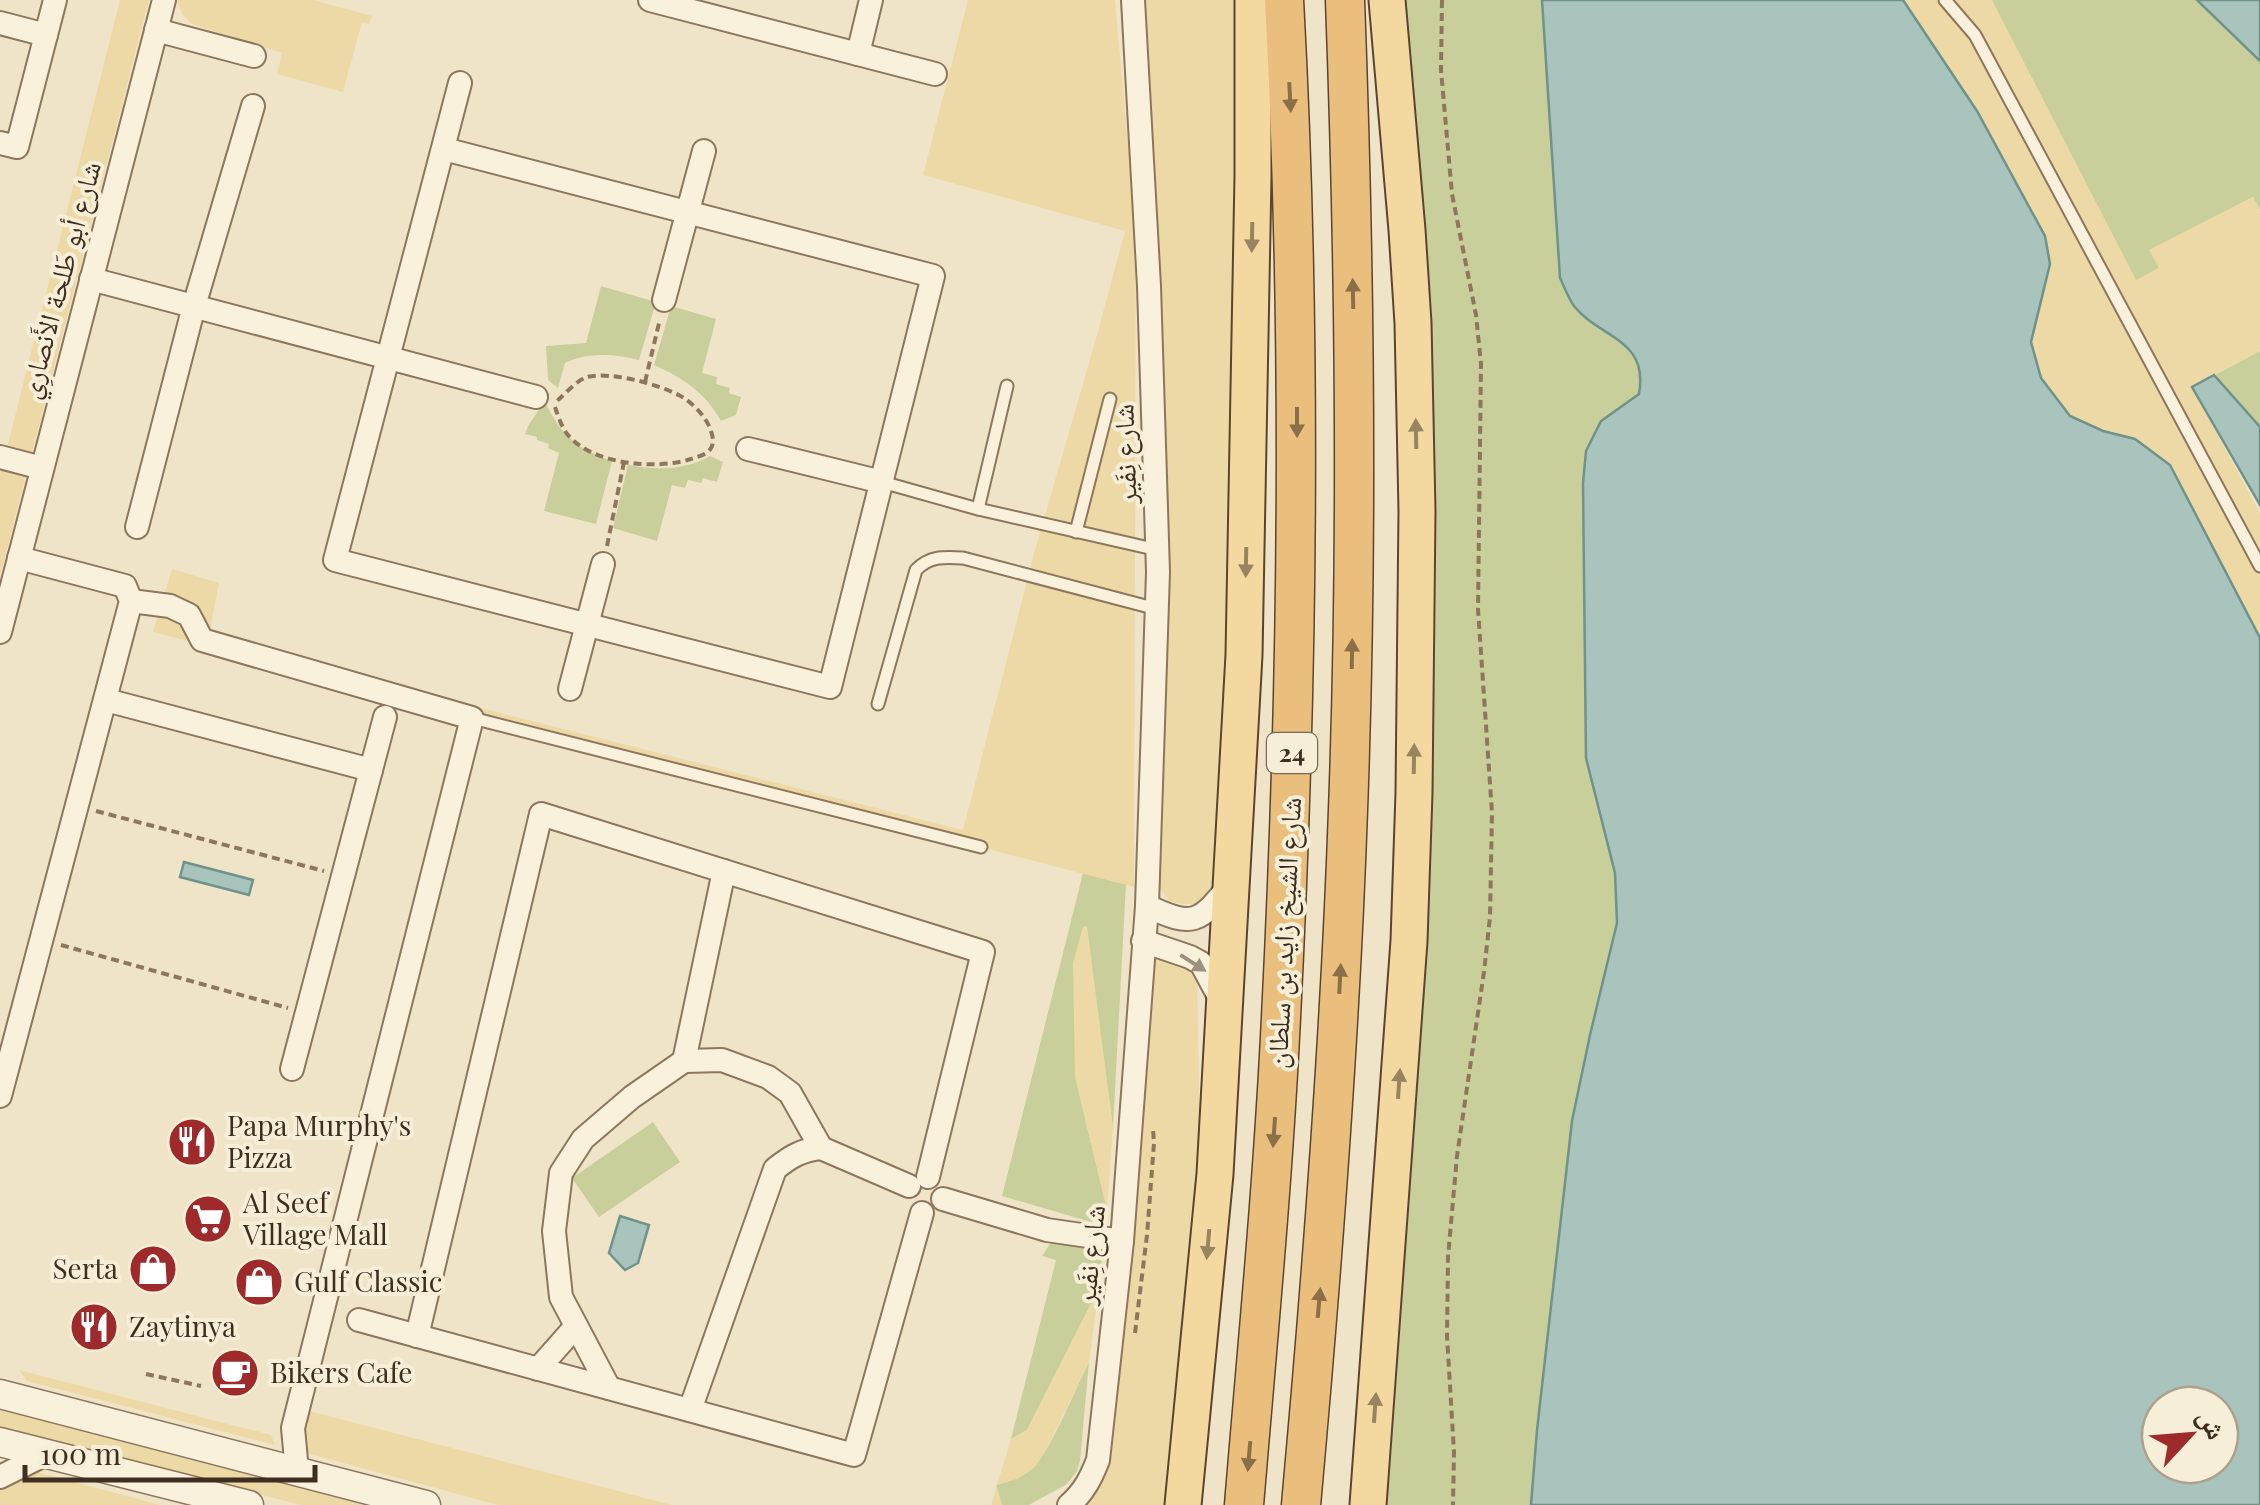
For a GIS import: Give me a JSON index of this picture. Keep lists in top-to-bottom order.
{
  "streets": {
    "highway": ["24", "شارع الشيخ زايد بن سلطان"],
    "street": ["شارع أبو طَلحة الأَنصارِي", "شارع نِفَير"]
  },
  "places": {
    "restaurant": ["Papa Murphy's Pizza", "Zaytinya"],
    "supermarket": ["Al Seef Village Mall"],
    "shop": ["Serta", "Gulf Classic"],
    "cafe": ["Bikers Cafe"]
  },
  "scale_bar": "100 m",
  "north": "top right"
}
